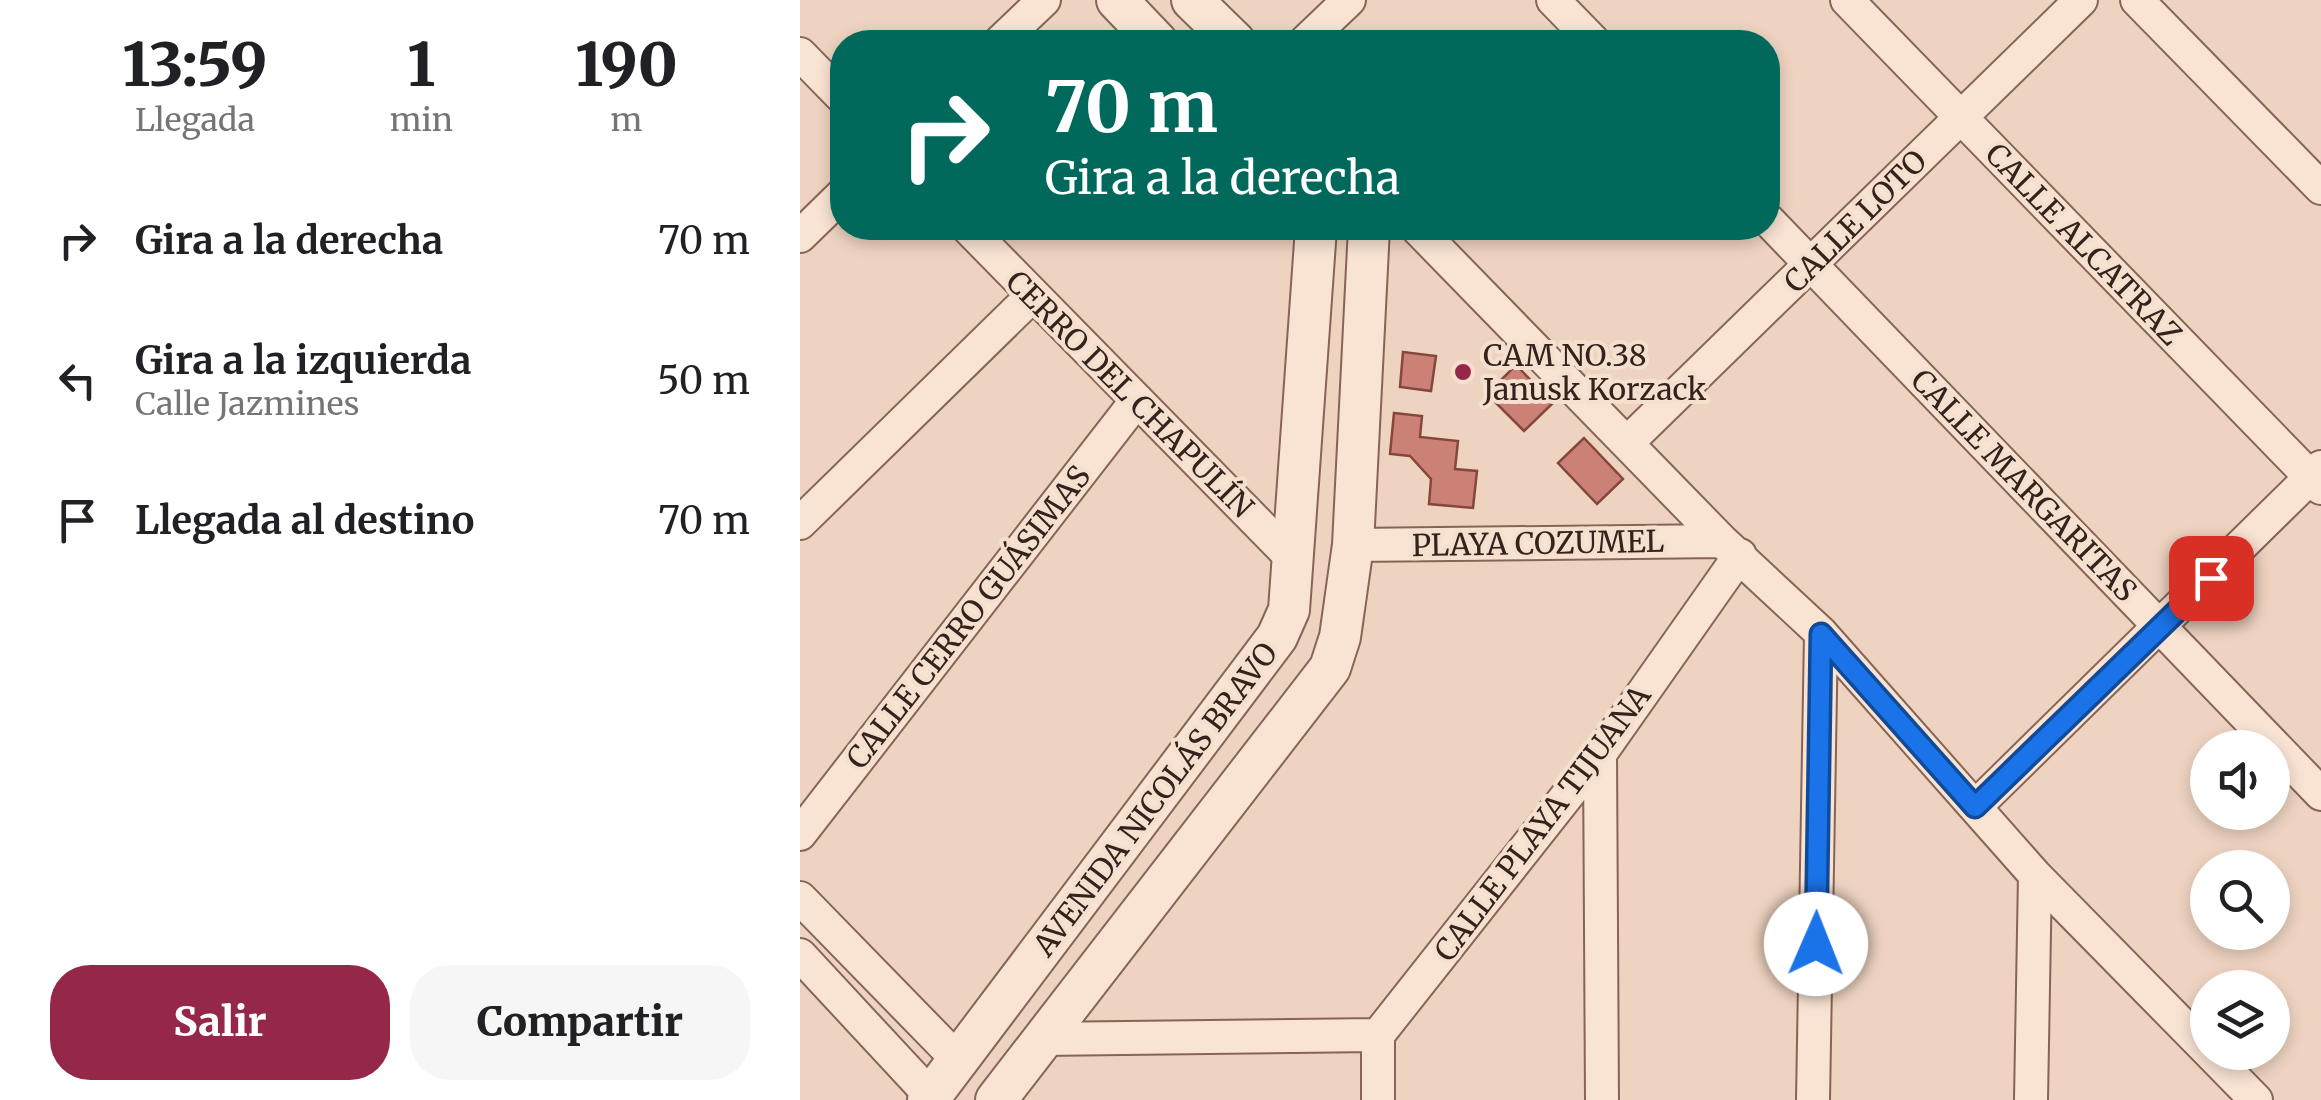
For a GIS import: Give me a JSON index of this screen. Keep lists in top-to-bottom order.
{
  "streets": {
    "street": [
      "CALLE LOTO",
      "CALLE ALCATRAZ",
      "CERRO DEL CHAPULÍN",
      "CALLE MARGARITAS",
      "PLAYA COZUMEL",
      "CALLE CERRO GUÁSIMAS",
      "AVENIDA NICOLÁS BRAVO",
      "CALLE PLAYA TIJUANA"
    ]
  },
  "crossings": [
    ["CALLE LOTO", "CALLE ALCATRAZ"],
    ["CALLE LOTO", "CALLE MARGARITAS"],
    ["CERRO DEL CHAPULÍN", "CALLE CERRO GUÁSIMAS"],
    ["CERRO DEL CHAPULÍN", "AVENIDA NICOLÁS BRAVO"],
    ["PLAYA COZUMEL", "AVENIDA NICOLÁS BRAVO"],
    ["PLAYA COZUMEL", "CALLE PLAYA TIJUANA"]
  ],
  "places": ["CAM NO.38 Janusk Korzack"],
  "page": {
    "eta": [
      "13:59",
      "Llegada",
      "1",
      "min",
      "190",
      "m"
    ],
    "turn": ["70 m", "Gira a la derecha"],
    "list": [
      {
        "name": "Gira a la derecha",
        "value": "70 m"
      },
      {
        "name": "Gira a la izquierda",
        "note": "Calle Jazmines",
        "value": "50 m"
      },
      {
        "name": "Llegada al destino",
        "value": "70 m"
      }
    ],
    "buttons": ["Salir", "Compartir"]
  }
}
